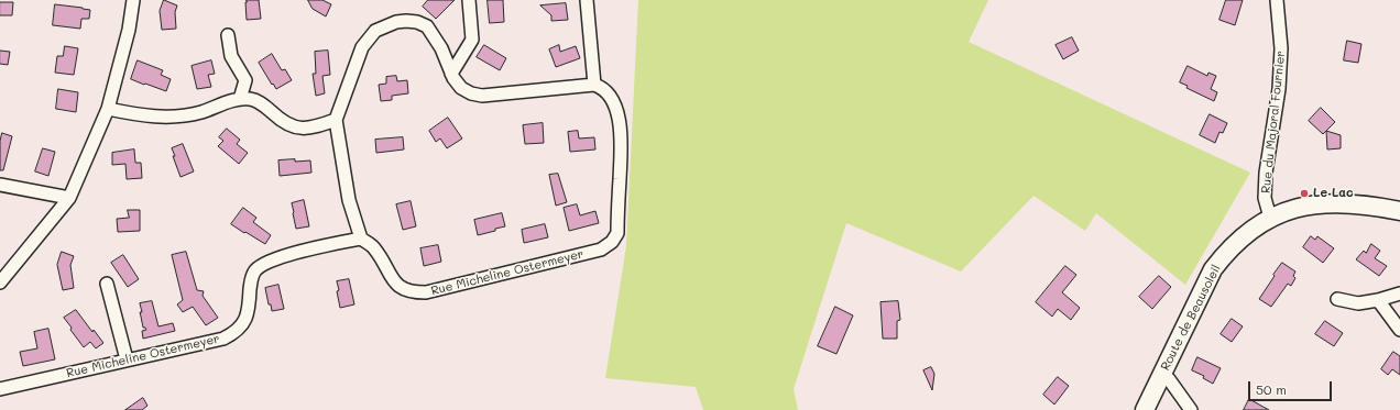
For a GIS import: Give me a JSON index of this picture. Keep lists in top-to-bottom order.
{
  "streets": {
    "main road": ["Route de Beausoleil"],
    "street": ["Rue du Majoral Fournier", "Rue Micheline Ostermeyer"]
  },
  "crossings": [
    ["Rue du Majoral Fournier", "Route de Beausoleil"]
  ],
  "places": ["Le Lac"],
  "scale_bar": "50 m"
}
